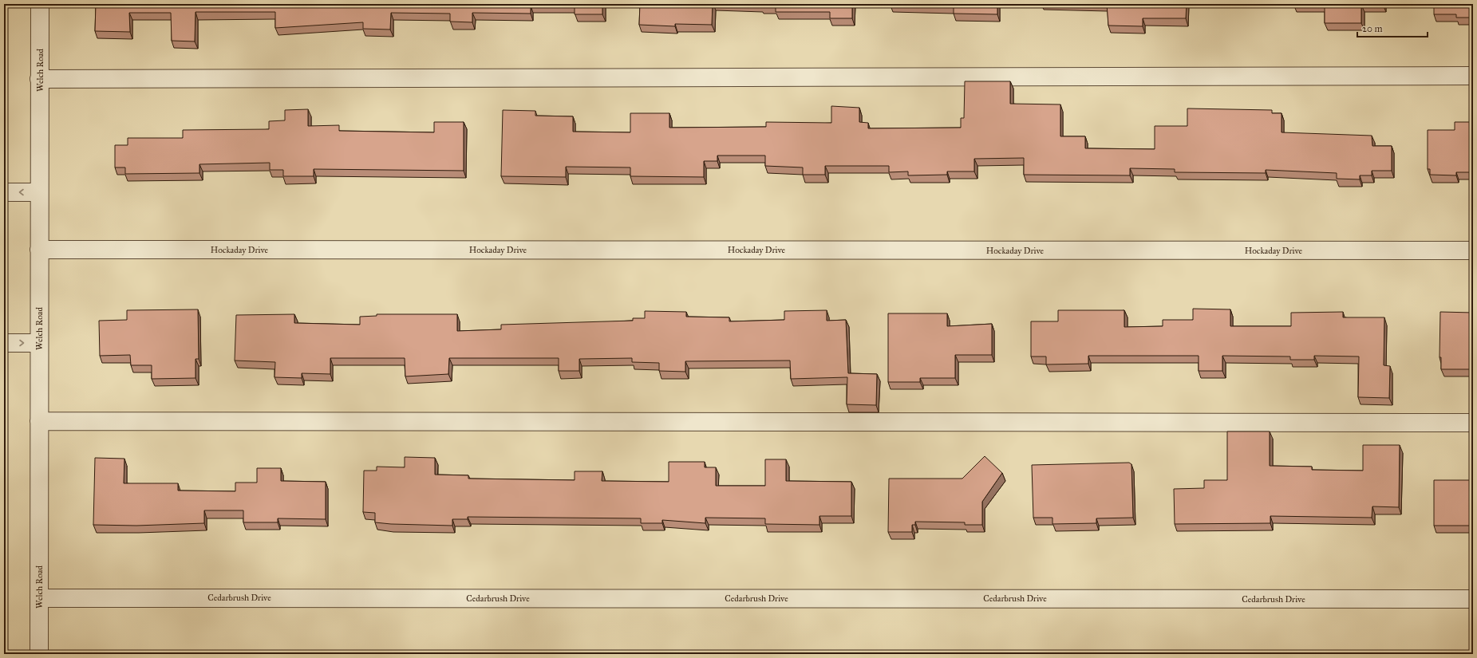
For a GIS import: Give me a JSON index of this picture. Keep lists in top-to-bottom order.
{
  "streets": {
    "street": ["Welch Road", "Hockaday Drive", "Cedarbrush Drive"]
  },
  "crossings": [
    ["Welch Road", "Hockaday Drive"],
    ["Welch Road", "Cedarbrush Drive"]
  ],
  "scale_bar": "20 m"
}
